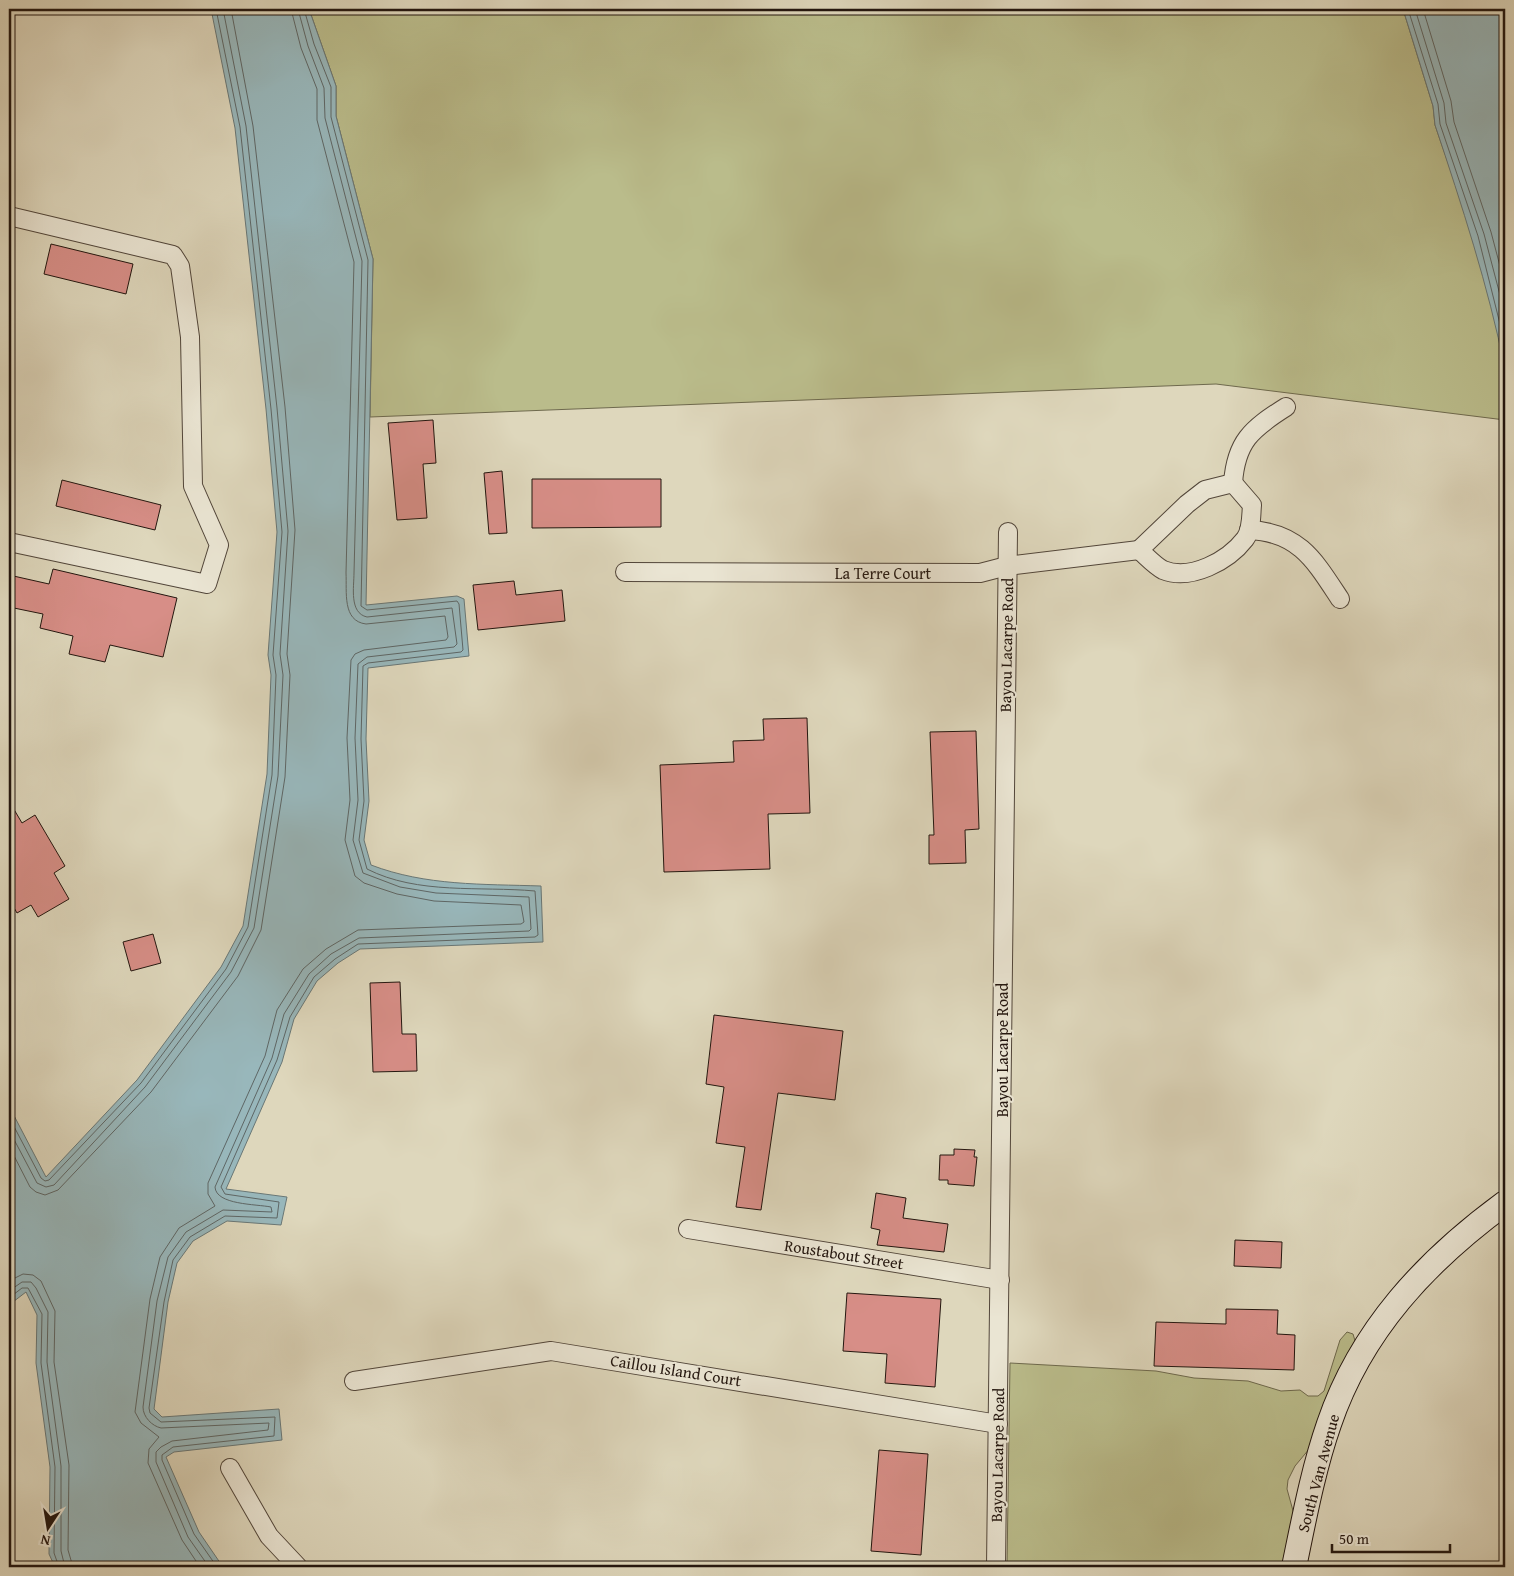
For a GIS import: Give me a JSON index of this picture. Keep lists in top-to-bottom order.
{
  "streets": {
    "main road": ["South Van Avenue"],
    "street": [
      "La Terre Court",
      "Bayou Lacarpe Road",
      "Roustabout Street",
      "Caillou Island Court"
    ]
  },
  "crossings": [
    ["La Terre Court", "Bayou Lacarpe Road"],
    ["Bayou Lacarpe Road", "Roustabout Street"],
    ["Bayou Lacarpe Road", "Caillou Island Court"]
  ],
  "scale_bar": "50 m",
  "north": "bottom"
}
